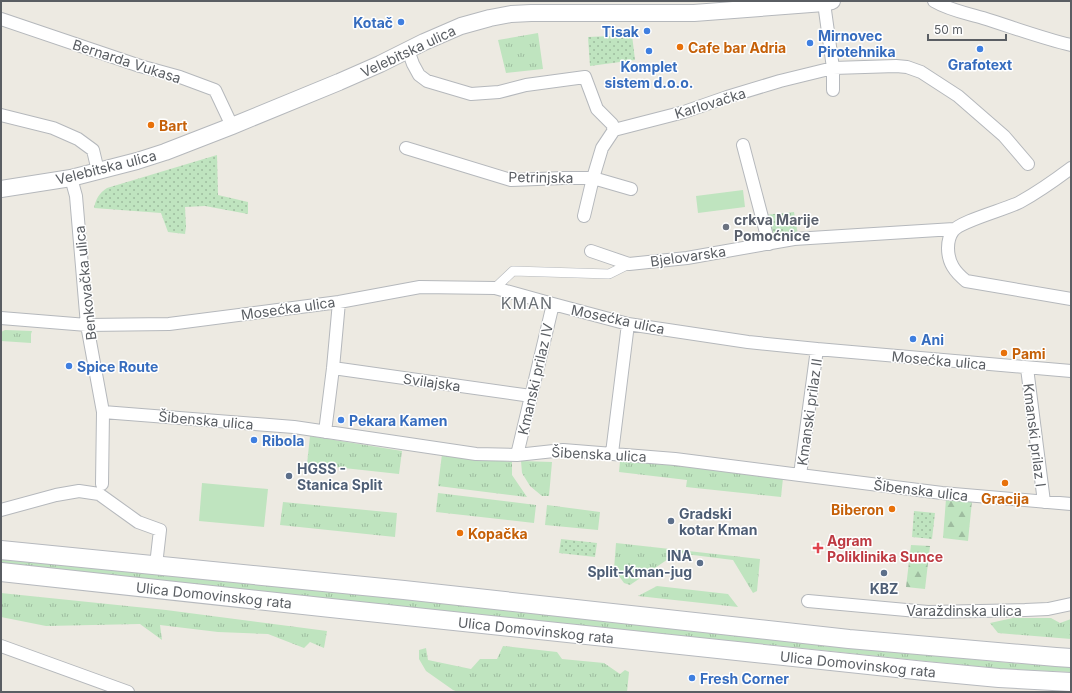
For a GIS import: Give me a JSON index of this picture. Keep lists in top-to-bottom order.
{
  "streets": {
    "main road": ["Ulica Domovinskog rata"],
    "street": [
      "Velebitska ulica",
      "Bernarda Vukasa",
      "Karlovačka",
      "Petrinjska",
      "Bjelovarska",
      "Benkovačka ulica",
      "Mosećka ulica",
      "Kmanski prilaz IV",
      "Svilajska",
      "Kmanski prilaz II",
      "Šibenska ulica",
      "Kmanski prilaz I",
      "Varaždinska ulica"
    ]
  },
  "crossings": [
    ["Velebitska ulica", "Bernarda Vukasa"],
    ["Velebitska ulica", "Benkovačka ulica"],
    ["Benkovačka ulica", "Mosećka ulica"],
    ["Benkovačka ulica", "Šibenska ulica"],
    ["Mosećka ulica", "Kmanski prilaz IV"],
    ["Mosećka ulica", "Kmanski prilaz II"],
    ["Mosećka ulica", "Kmanski prilaz I"],
    ["Kmanski prilaz IV", "Svilajska"],
    ["Kmanski prilaz IV", "Šibenska ulica"],
    ["Kmanski prilaz II", "Šibenska ulica"],
    ["Šibenska ulica", "Kmanski prilaz I"]
  ],
  "districts": ["KMAN"],
  "places": {
    "other": [
      "Kotač",
      "Tisak",
      "Mirnovec Pirotehnika",
      "Cafe bar Adria",
      "Grafotext",
      "Komplet sistem d.o.o.",
      "Bart",
      "crkva Marije Pomoćnice",
      "Ani",
      "Pami",
      "Spice Route",
      "Pekara Kamen",
      "Ribola",
      "HGSS - Stanica Split",
      "Gracija",
      "Biberon",
      "Gradski kotar Kman",
      "Kopačka",
      "INA Split-Kman-jug",
      "KBZ",
      "Fresh Corner"
    ],
    "health": ["Agram Poliklinika Sunce"]
  },
  "scale_bar": "50 m"
}
